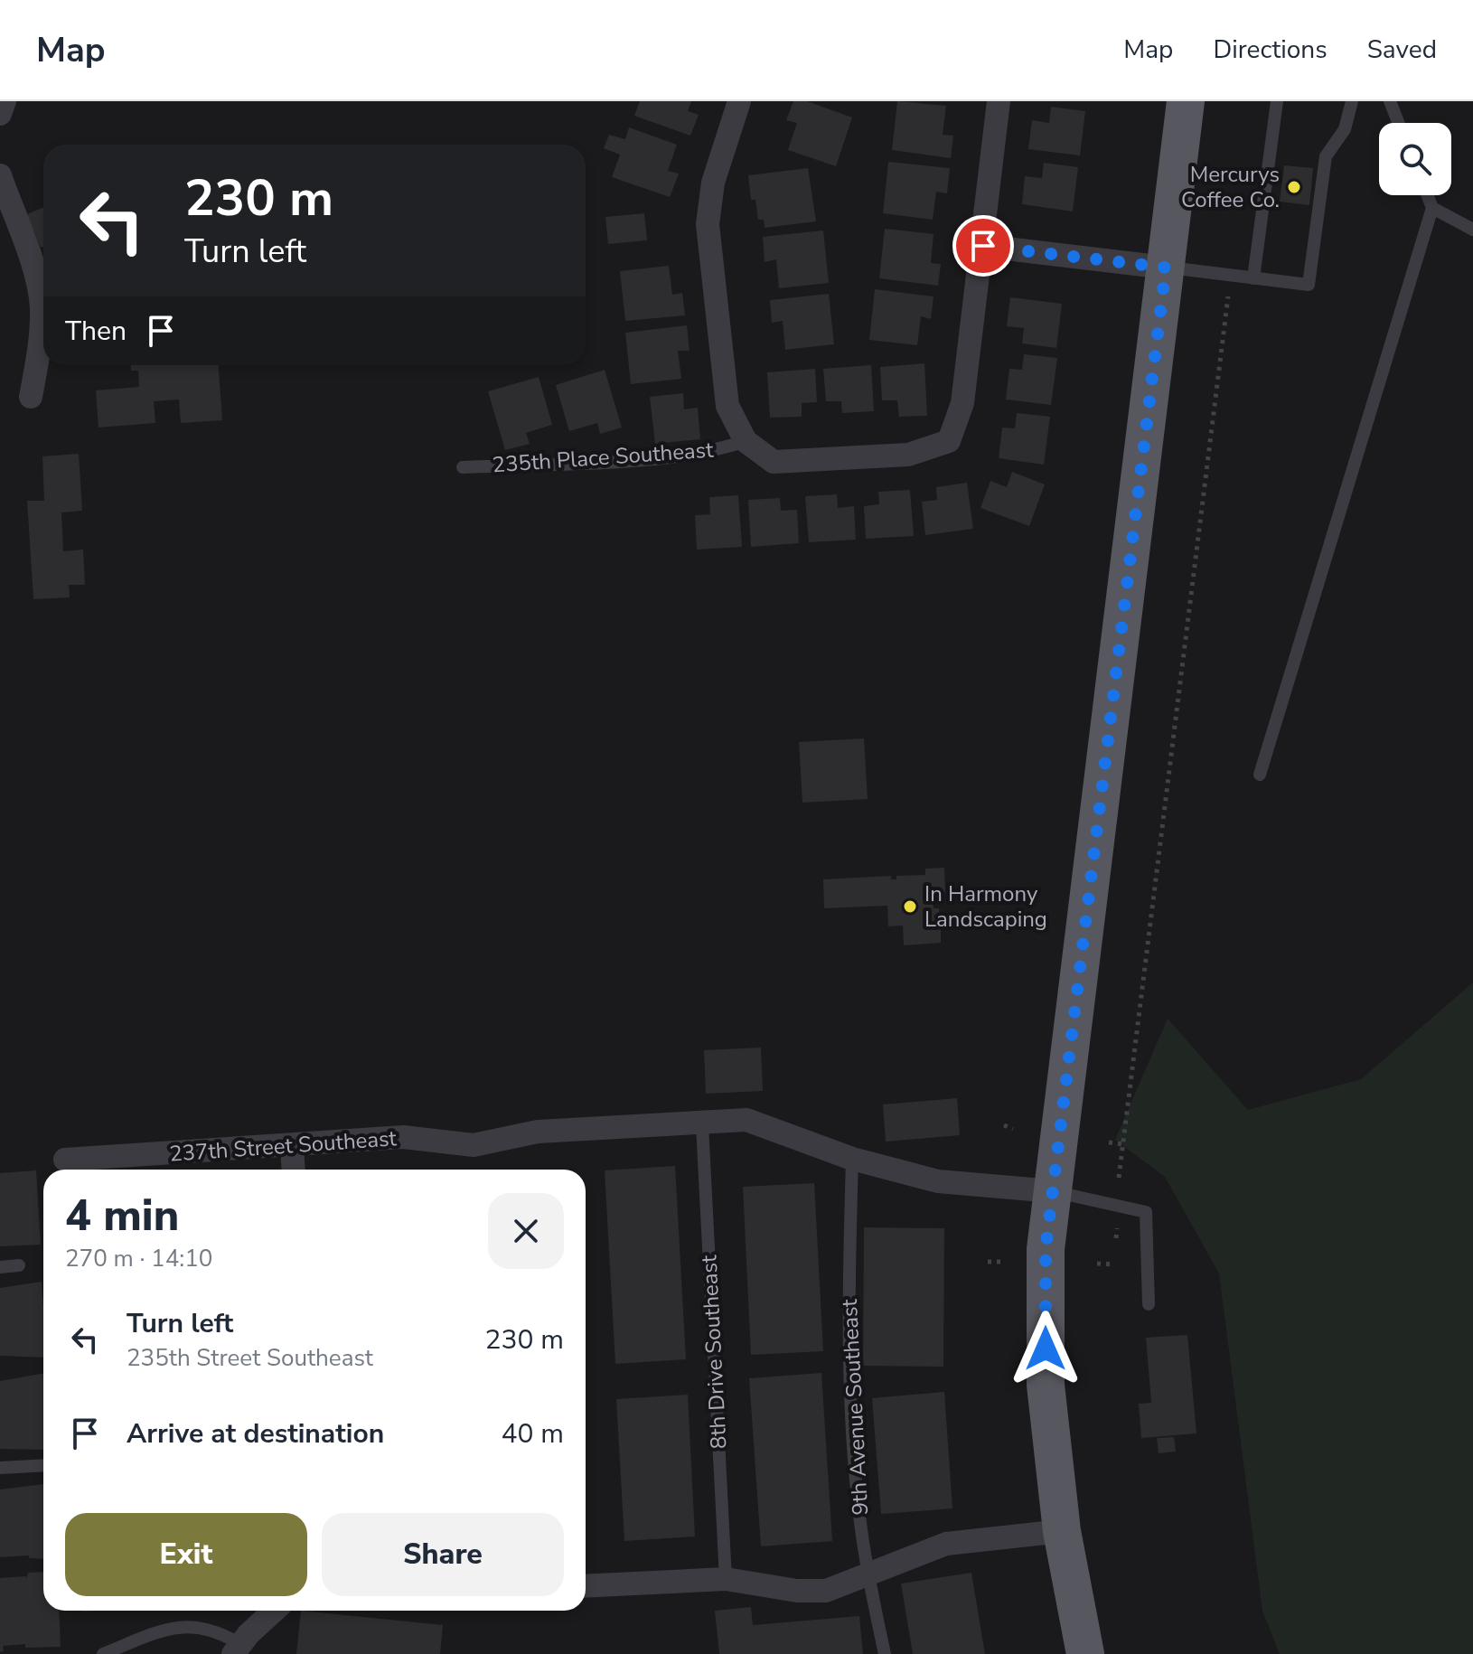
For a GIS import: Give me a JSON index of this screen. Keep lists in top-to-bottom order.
{
  "streets": {
    "street": ["237th Street Southeast"],
    "lane": ["235th Place Southeast", "8th Drive Southeast", "9th Avenue Southeast"]
  },
  "crossings": [
    ["237th Street Southeast", "8th Drive Southeast"],
    ["237th Street Southeast", "9th Avenue Southeast"]
  ],
  "places": ["Mercurys Coffee Co.", "In Harmony Landscaping"],
  "page": {
    "header": "Map",
    "nav": ["Map", "Directions", "Saved"],
    "turn": ["230 m", "Turn left"],
    "then": "Then",
    "heading": ["4 min", "270 m · 14:10"],
    "list": [
      {
        "name": "Turn left",
        "note": "235th Street Southeast",
        "value": "230 m"
      },
      {
        "name": "Arrive at destination",
        "value": "40 m"
      }
    ],
    "buttons": ["Exit", "Share"]
  }
}
